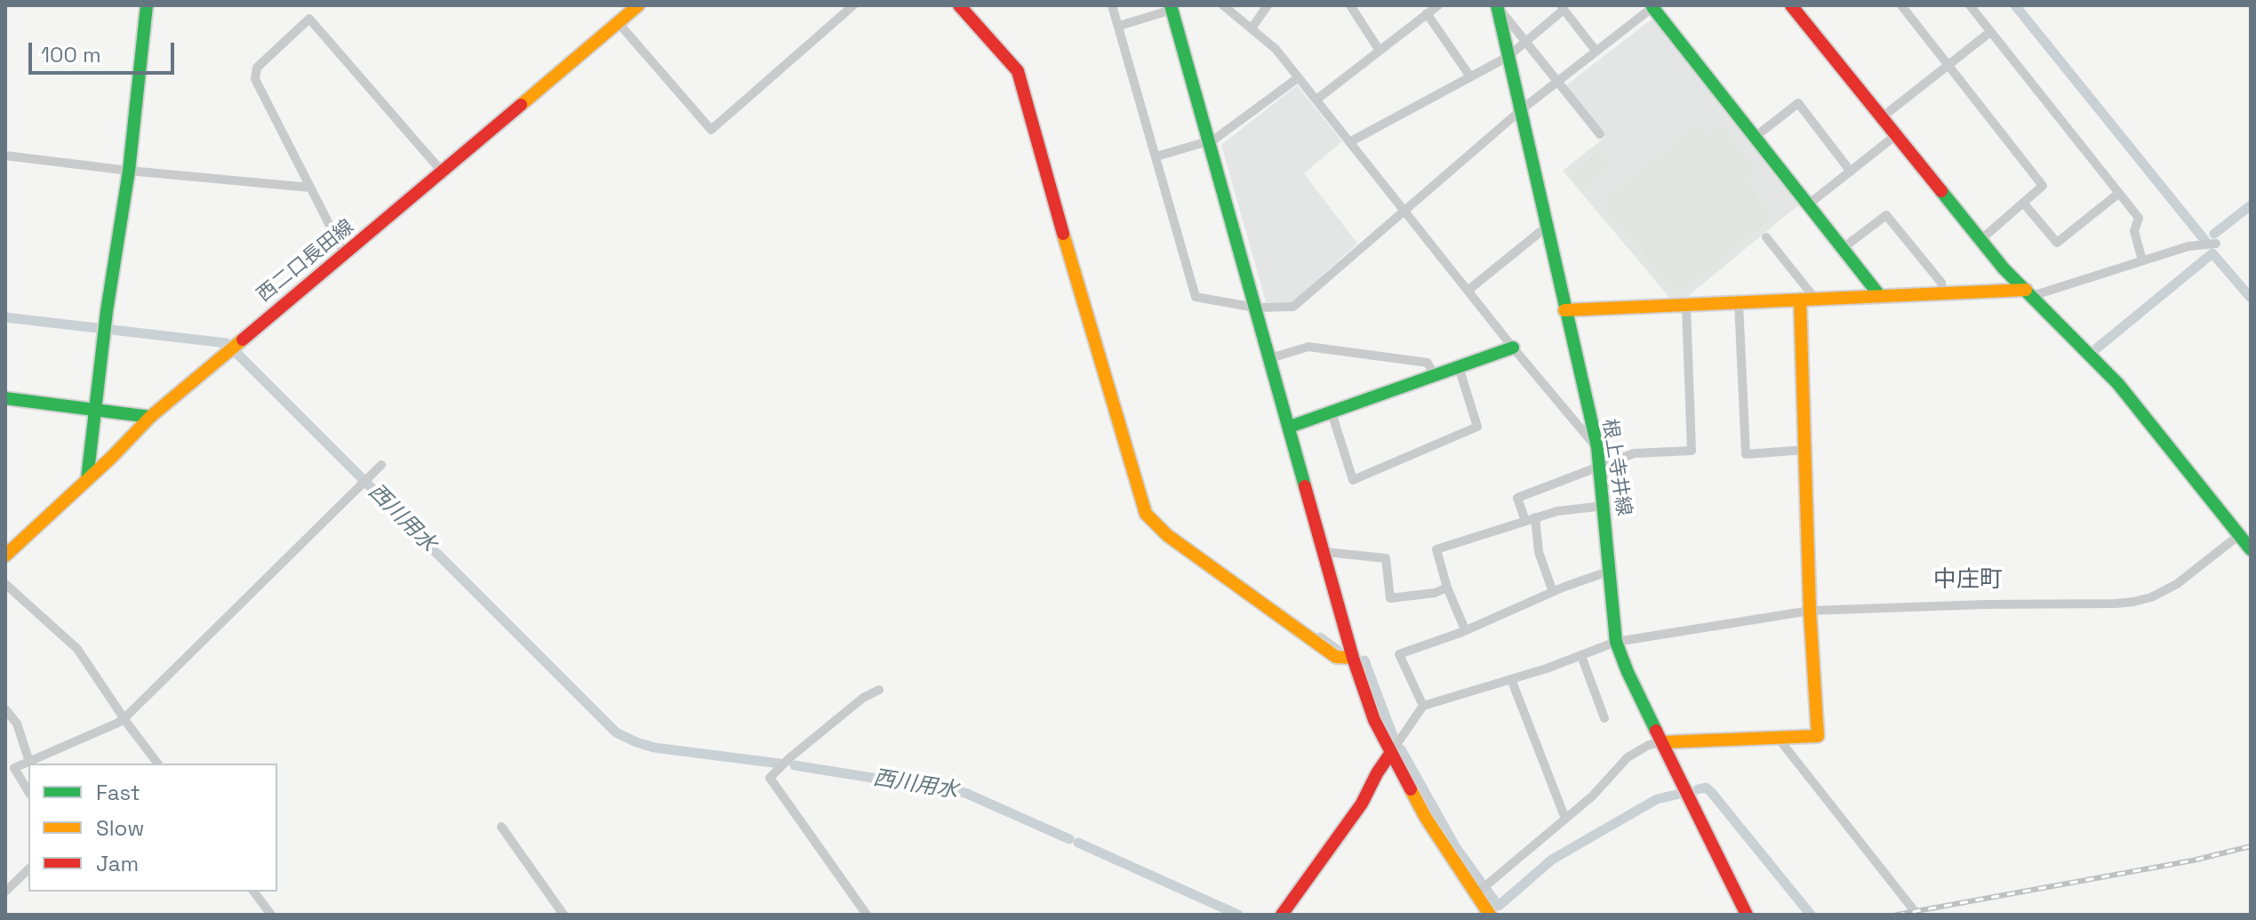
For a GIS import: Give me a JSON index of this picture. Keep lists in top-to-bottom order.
{
  "streets": {
    "street": ["西二口長田線", "根上寺井線"]
  },
  "districts": ["中庄町"],
  "water": ["西川用水"],
  "legend": ["Fast", "Slow", "Jam"],
  "scale_bar": "100 m"
}
